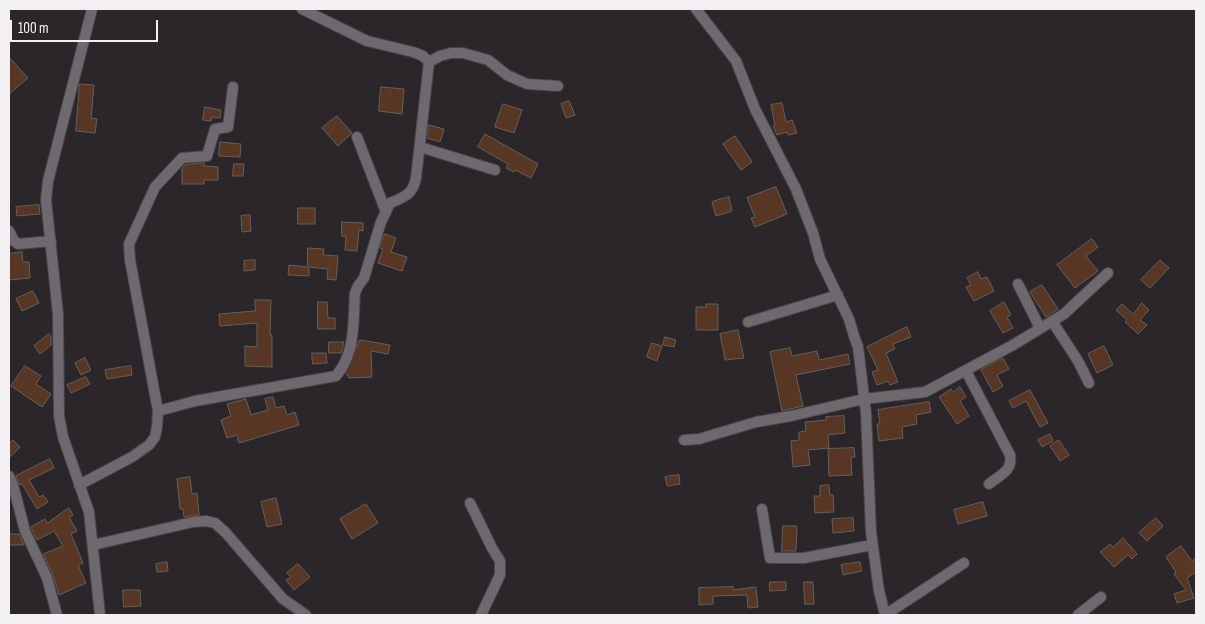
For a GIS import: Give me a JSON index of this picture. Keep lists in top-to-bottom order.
{
  "scale_bar": "100 m"
}
